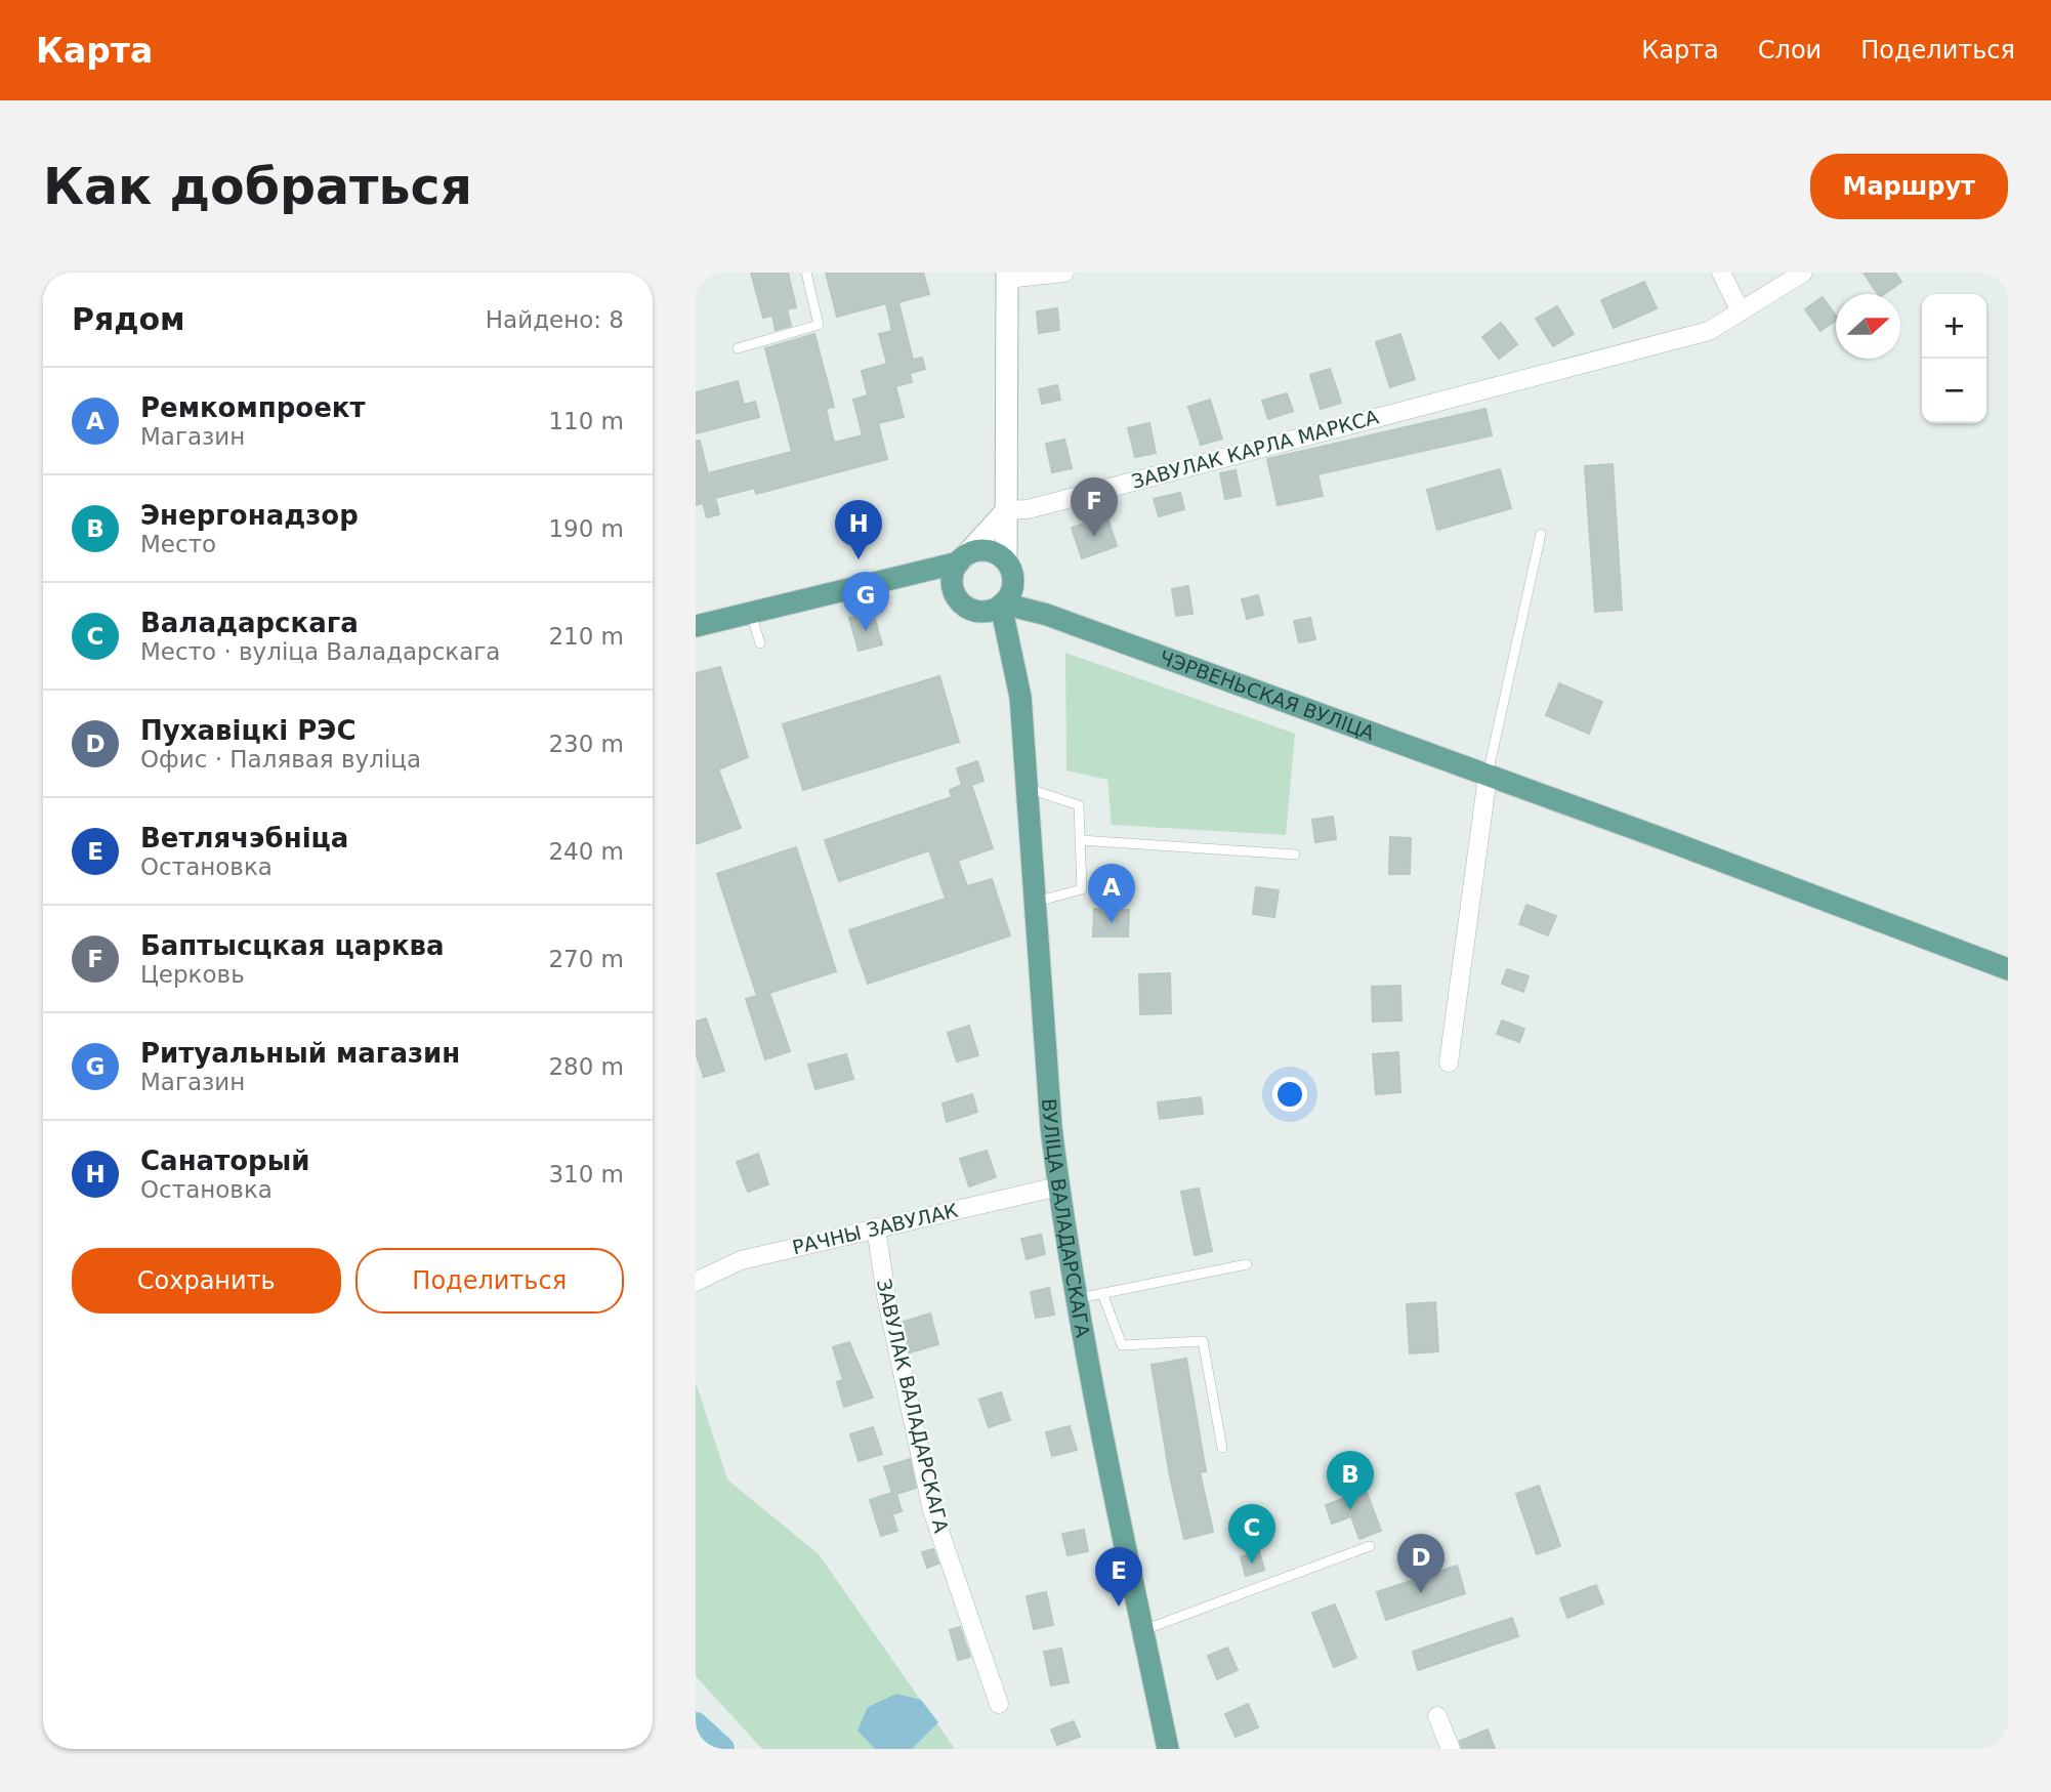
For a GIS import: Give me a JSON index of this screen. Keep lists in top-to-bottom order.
{
  "streets": {
    "main road": ["ЧЭРВЕНЬСКАЯ ВУЛІЦА", "ВУЛІЦА ВАЛАДАРСКАГА"],
    "street": ["ЗАВУЛАК КАРЛА МАРКСА", "РАЧНЫ ЗАВУЛАК", "ЗАВУЛАК ВАЛАДАРСКАГА"]
  },
  "crossings": [
    ["ЧЭРВЕНЬСКАЯ ВУЛІЦА", "ВУЛІЦА ВАЛАДАРСКАГА"],
    ["ВУЛІЦА ВАЛАДАРСКАГА", "РАЧНЫ ЗАВУЛАК"],
    ["РАЧНЫ ЗАВУЛАК", "ЗАВУЛАК ВАЛАДАРСКАГА"]
  ],
  "north": "right",
  "page": {
    "header": "Карта",
    "nav": ["Карта", "Слои", "Поделиться"],
    "buttons": [
      "Маршрут",
      ["Сохранить", "Поделиться"]
    ],
    "title": "Как добраться",
    "heading": ["Рядом", "Найдено: 8"],
    "map_buttons": ["+", "−"],
    "list": [
      {
        "mark": "A",
        "name": "Ремкомпроект",
        "note": "Магазин",
        "value": "110 m"
      },
      {
        "mark": "B",
        "name": "Энергонадзор",
        "note": "Место",
        "value": "190 m"
      },
      {
        "mark": "C",
        "name": "Валадарскага",
        "note": "Место · вуліца Валадарскага",
        "value": "210 m"
      },
      {
        "mark": "D",
        "name": "Пухавіцкі РЭС",
        "note": "Офис · Палявая вуліца",
        "value": "230 m"
      },
      {
        "mark": "E",
        "name": "Ветлячэбніца",
        "note": "Остановка",
        "value": "240 m"
      },
      {
        "mark": "F",
        "name": "Баптысцкая царква",
        "note": "Церковь",
        "value": "270 m"
      },
      {
        "mark": "G",
        "name": "Ритуальный магазин",
        "note": "Магазин",
        "value": "280 m"
      },
      {
        "mark": "H",
        "name": "Санаторый",
        "note": "Остановка",
        "value": "310 m"
      }
    ],
    "pins": [
      "F",
      "H",
      "G",
      "A",
      "B",
      "C",
      "D",
      "E"
    ]
  }
}
